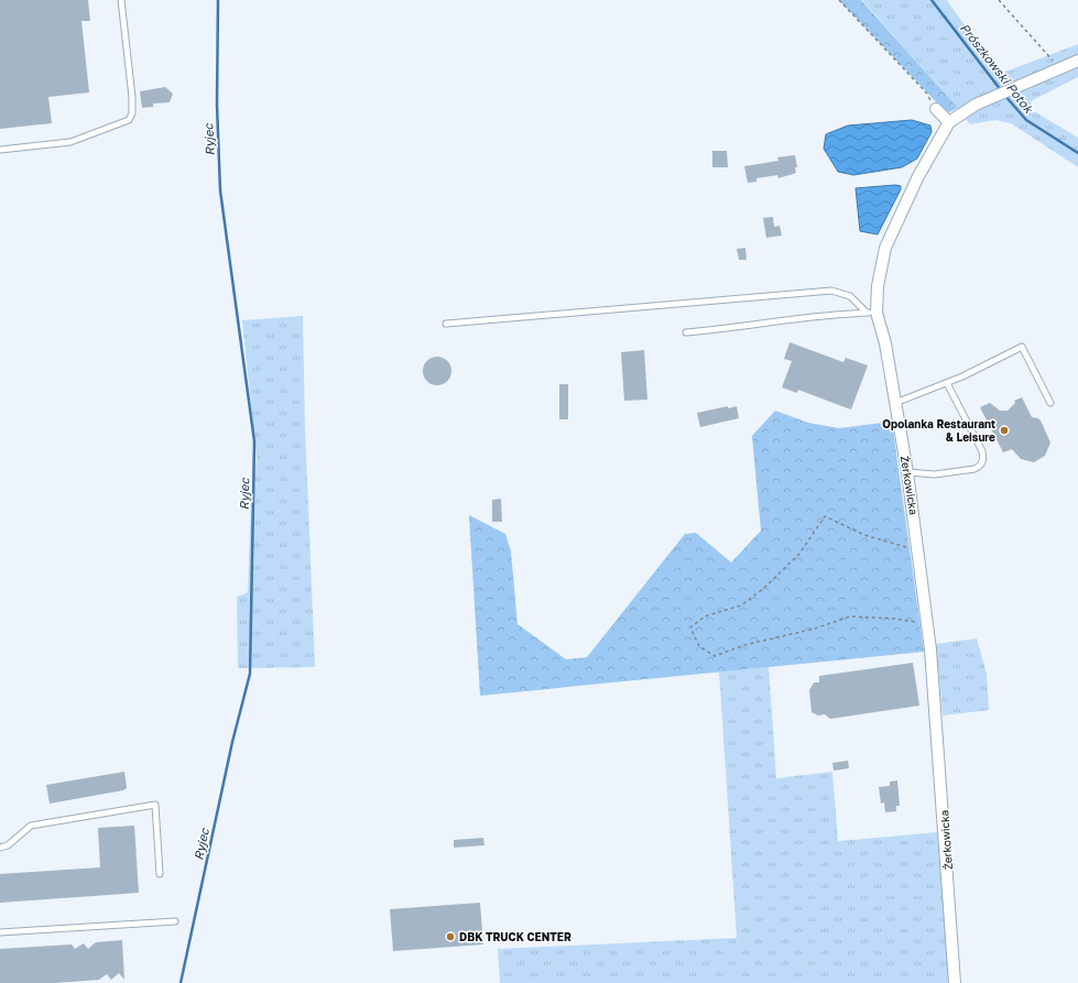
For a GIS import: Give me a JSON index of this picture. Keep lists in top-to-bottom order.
{
  "streets": {
    "street": ["Żerkowicka"]
  },
  "water": ["Prószkowski Potok", "Ryjec"],
  "places": ["Opolanka Restaurant & Leisure", "DBK TRUCK CENTER"]
}
